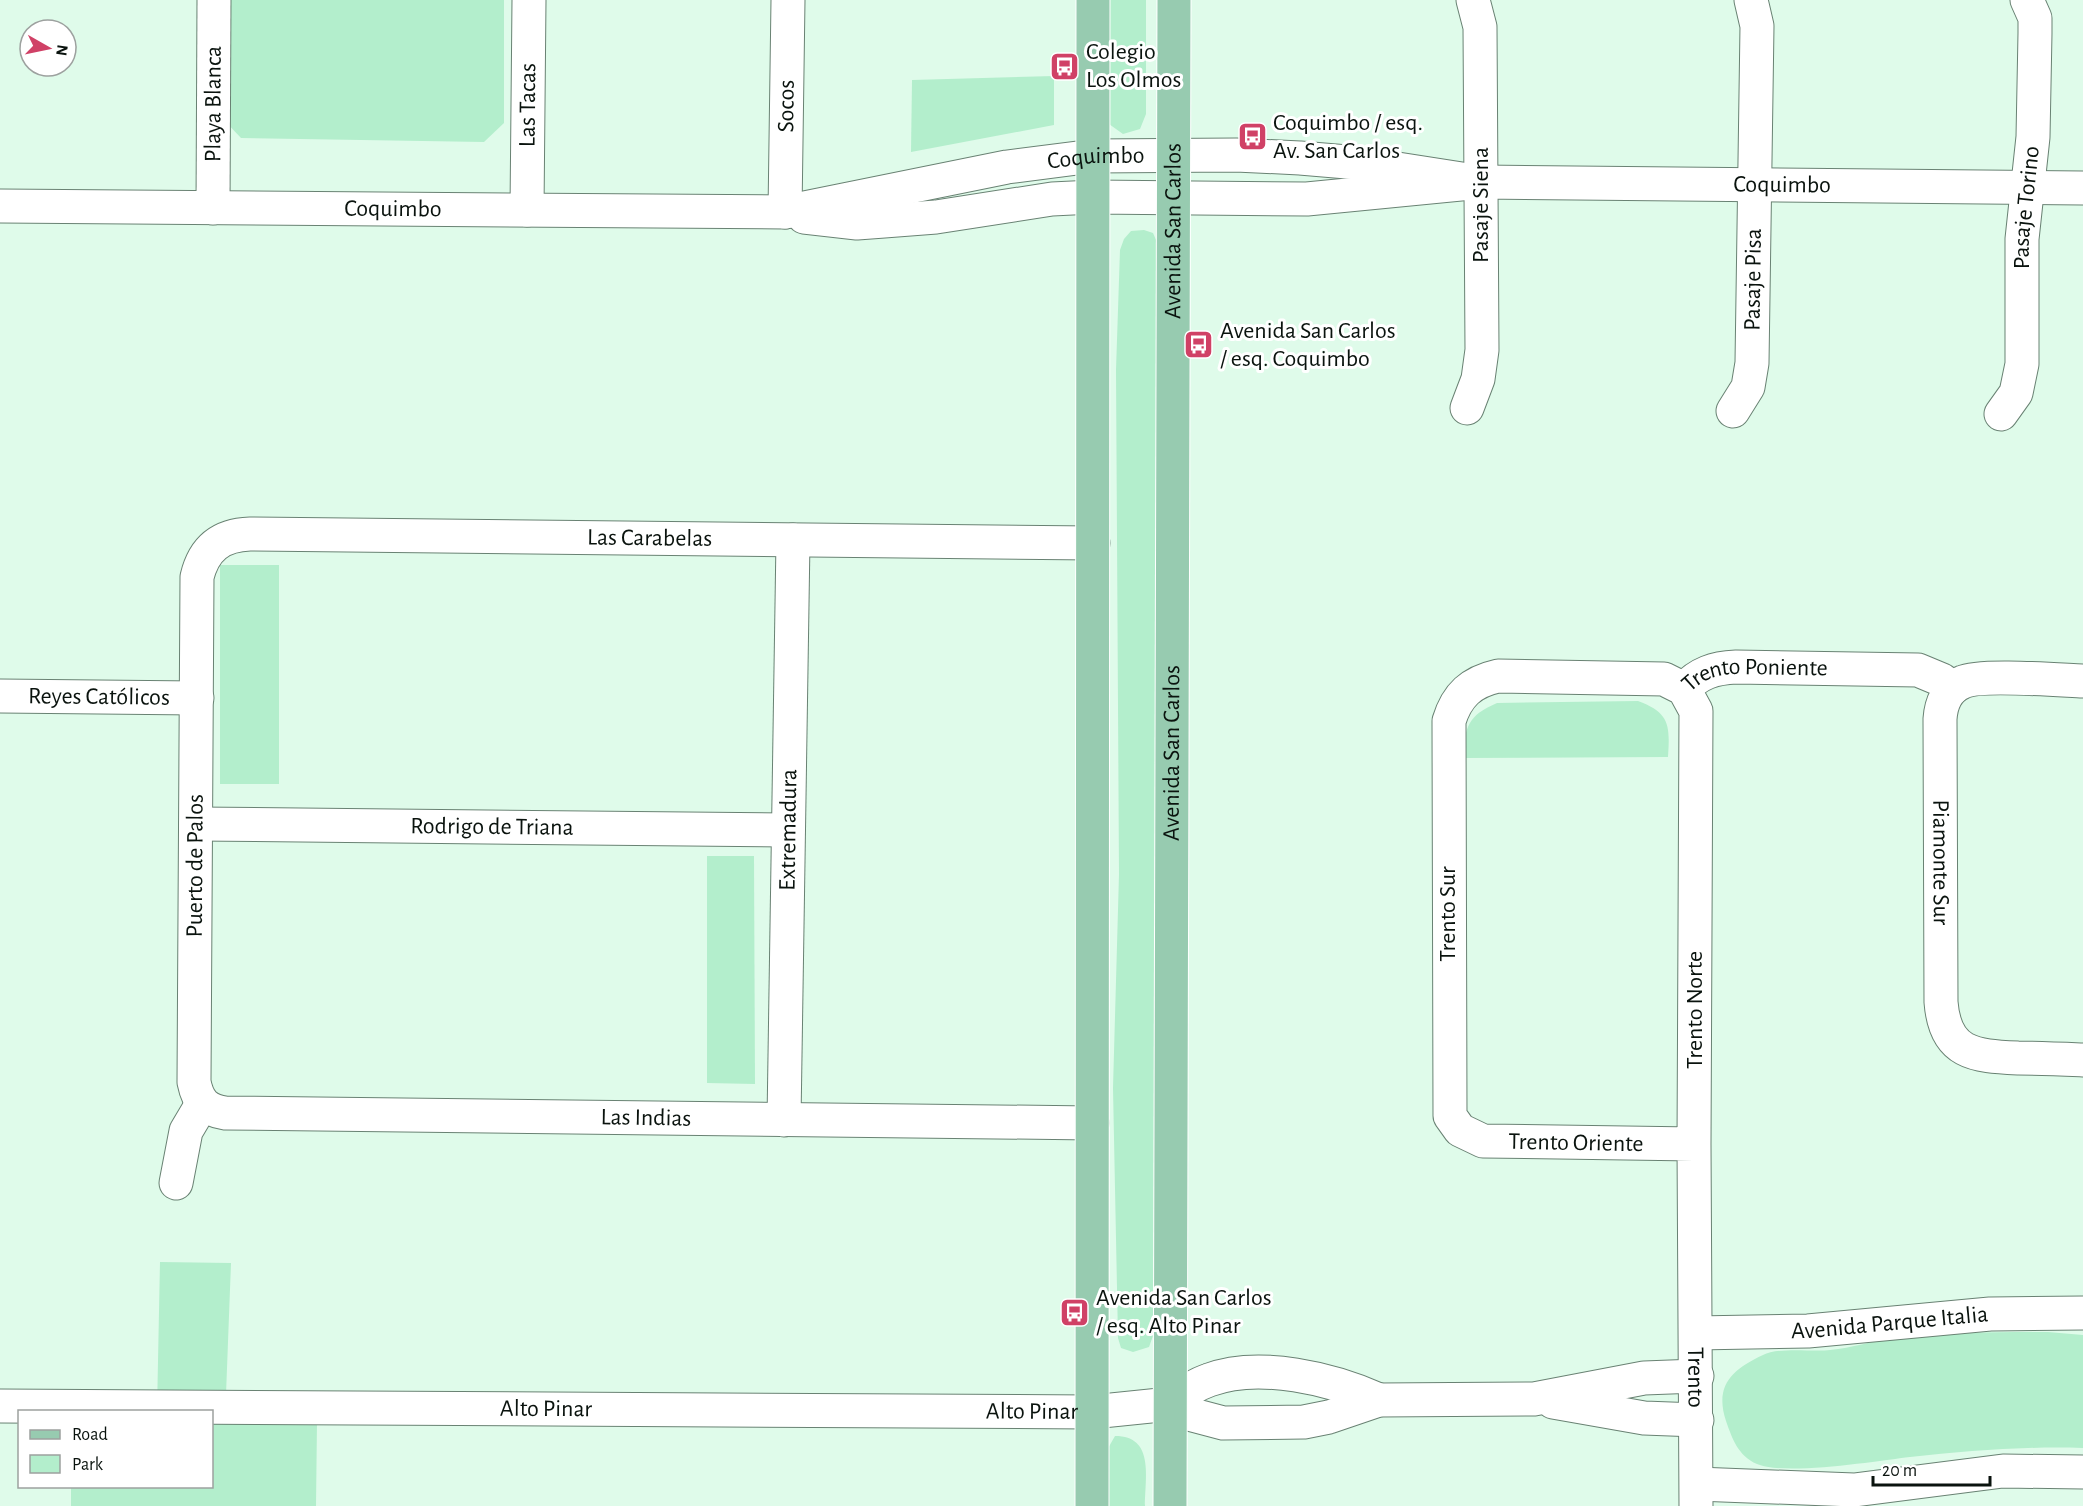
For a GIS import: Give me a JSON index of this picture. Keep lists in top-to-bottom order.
{
  "streets": {
    "main road": ["Avenida San Carlos"],
    "street": [
      "Playa Blanca",
      "Las Tacas",
      "Socos",
      "Coquimbo",
      "Pasaje Siena",
      "Pasaje Torino",
      "Pasaje Pisa",
      "Las Carabelas",
      "Trento Poniente",
      "Reyes Católicos",
      "Rodrigo de Triana",
      "Extremadura",
      "Piamonte Sur",
      "Puerto de Palos",
      "Trento Sur",
      "Trento Norte",
      "Las Indias",
      "Trento Oriente",
      "Avenida Parque Italia",
      "Trento",
      "Alto Pinar"
    ]
  },
  "crossings": [
    ["Playa Blanca", "Coquimbo"],
    ["Las Tacas", "Coquimbo"],
    ["Socos", "Coquimbo"],
    ["Coquimbo", "Pasaje Siena"],
    ["Coquimbo", "Pasaje Torino"],
    ["Coquimbo", "Avenida San Carlos"],
    ["Coquimbo", "Pasaje Pisa"],
    ["Las Carabelas", "Extremadura"],
    ["Las Carabelas", "Puerto de Palos"],
    ["Trento Poniente", "Piamonte Sur"],
    ["Trento Poniente", "Trento Sur"],
    ["Trento Poniente", "Trento Norte"],
    ["Reyes Católicos", "Puerto de Palos"],
    ["Rodrigo de Triana", "Extremadura"],
    ["Rodrigo de Triana", "Puerto de Palos"],
    ["Extremadura", "Las Indias"],
    ["Puerto de Palos", "Las Indias"],
    ["Trento Sur", "Trento Oriente"],
    ["Trento Norte", "Trento Oriente"],
    ["Trento Norte", "Avenida Parque Italia"],
    ["Trento Norte", "Trento"],
    ["Avenida Parque Italia", "Trento"]
  ],
  "places": {
    "bus stop": [
      "Colegio Los Olmos",
      "Coquimbo / esq. Av. San Carlos",
      "Avenida San Carlos / esq. Coquimbo",
      "Avenida San Carlos / esq. Alto Pinar"
    ]
  },
  "legend": ["Road", "Park"],
  "scale_bar": "20 m",
  "north": "right"
}
